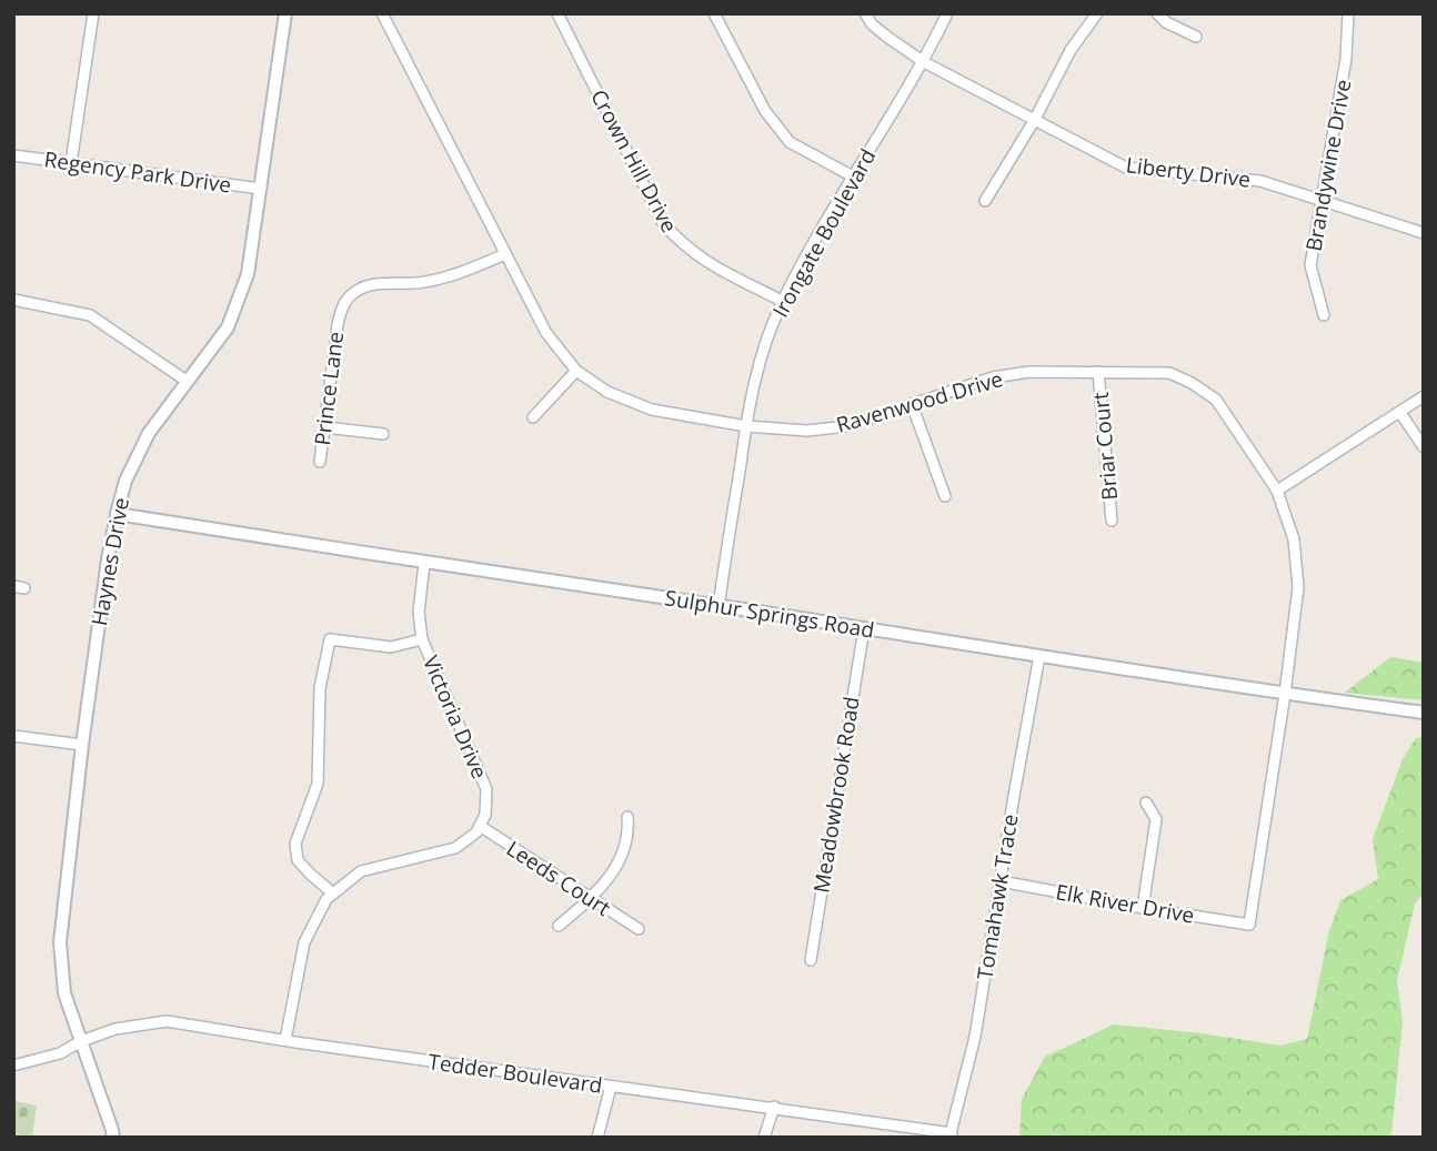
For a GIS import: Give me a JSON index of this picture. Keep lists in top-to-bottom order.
{
  "streets": {
    "street": [
      "Crown Hill Drive",
      "Brandywine Drive",
      "Regency Park Drive",
      "Liberty Drive",
      "Irongate Boulevard",
      "Prince Lane",
      "Ravenwood Drive",
      "Briar Court",
      "Haynes Drive",
      "Sulphur Springs Road",
      "Victoria Drive",
      "Meadowbrook Road",
      "Leeds Court",
      "Tomahawk Trace",
      "Elk River Drive",
      "Tedder Boulevard"
    ]
  },
  "crossings": [
    ["Crown Hill Drive", "Irongate Boulevard"],
    ["Brandywine Drive", "Liberty Drive"],
    ["Regency Park Drive", "Haynes Drive"],
    ["Liberty Drive", "Irongate Boulevard"],
    ["Irongate Boulevard", "Ravenwood Drive"],
    ["Irongate Boulevard", "Sulphur Springs Road"],
    ["Prince Lane", "Ravenwood Drive"],
    ["Ravenwood Drive", "Briar Court"],
    ["Ravenwood Drive", "Sulphur Springs Road"],
    ["Ravenwood Drive", "Elk River Drive"],
    ["Haynes Drive", "Sulphur Springs Road"],
    ["Haynes Drive", "Tedder Boulevard"],
    ["Sulphur Springs Road", "Victoria Drive"],
    ["Sulphur Springs Road", "Meadowbrook Road"],
    ["Sulphur Springs Road", "Tomahawk Trace"],
    ["Victoria Drive", "Leeds Court"],
    ["Tomahawk Trace", "Elk River Drive"],
    ["Tomahawk Trace", "Tedder Boulevard"]
  ]
}
